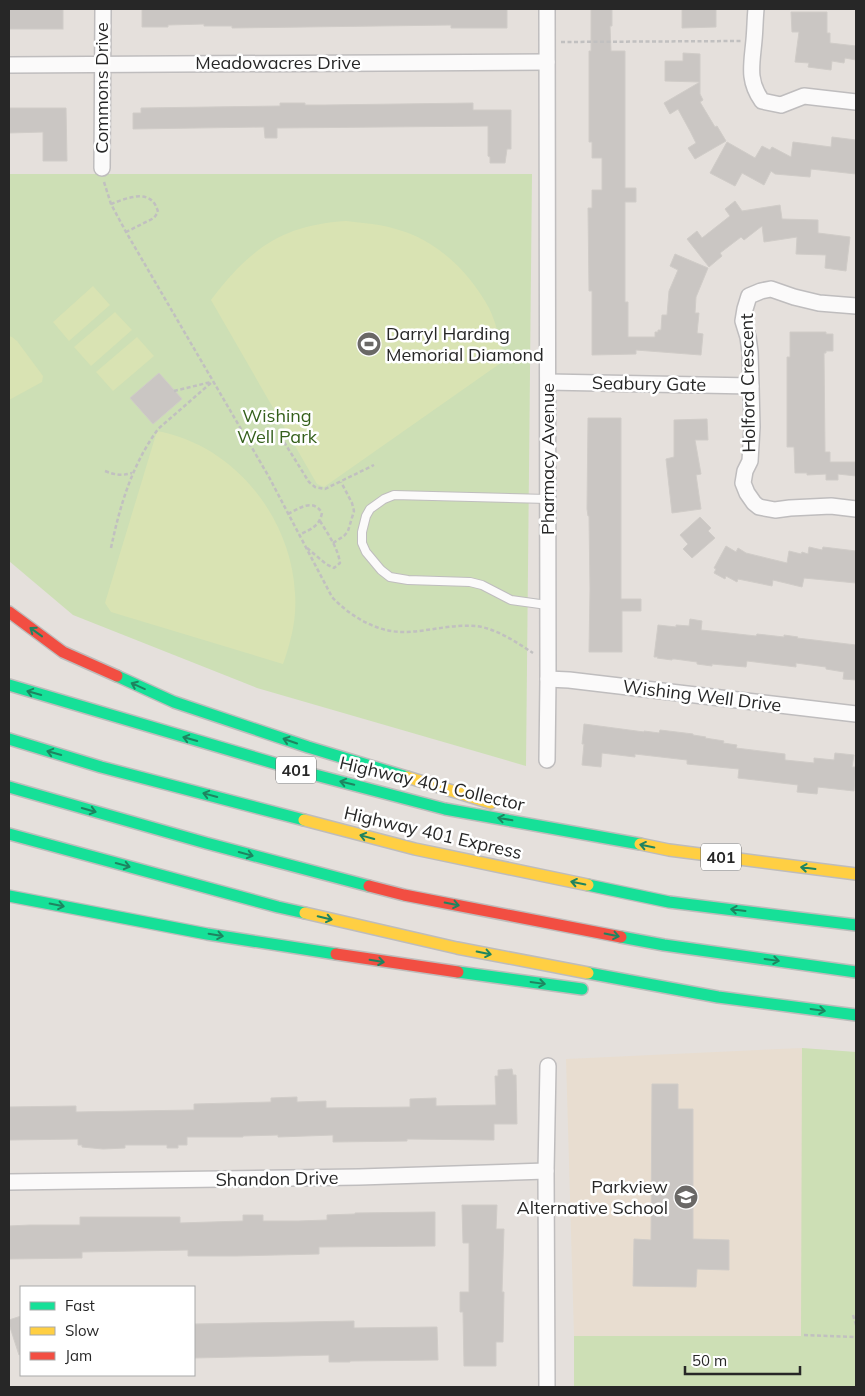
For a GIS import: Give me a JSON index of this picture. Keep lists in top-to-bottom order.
{
  "streets": {
    "highway": ["401", "Highway 401 Collector", "Highway 401 Express"],
    "street": [
      "Meadowacres Drive",
      "Commons Drive",
      "Holford Crescent",
      "Seabury Gate",
      "Pharmacy Avenue",
      "Wishing Well Drive",
      "Shandon Drive"
    ]
  },
  "crossings": [
    ["Meadowacres Drive", "Commons Drive"],
    ["Meadowacres Drive", "Pharmacy Avenue"],
    ["Holford Crescent", "Seabury Gate"],
    ["Seabury Gate", "Pharmacy Avenue"],
    ["Pharmacy Avenue", "Wishing Well Drive"]
  ],
  "parks": ["Wishing Well Park"],
  "places": {
    "sports": ["Darryl Harding Memorial Diamond"],
    "school or university": ["Parkview Alternative School"]
  },
  "legend": ["Fast", "Slow", "Jam"],
  "scale_bar": "50 m"
}
